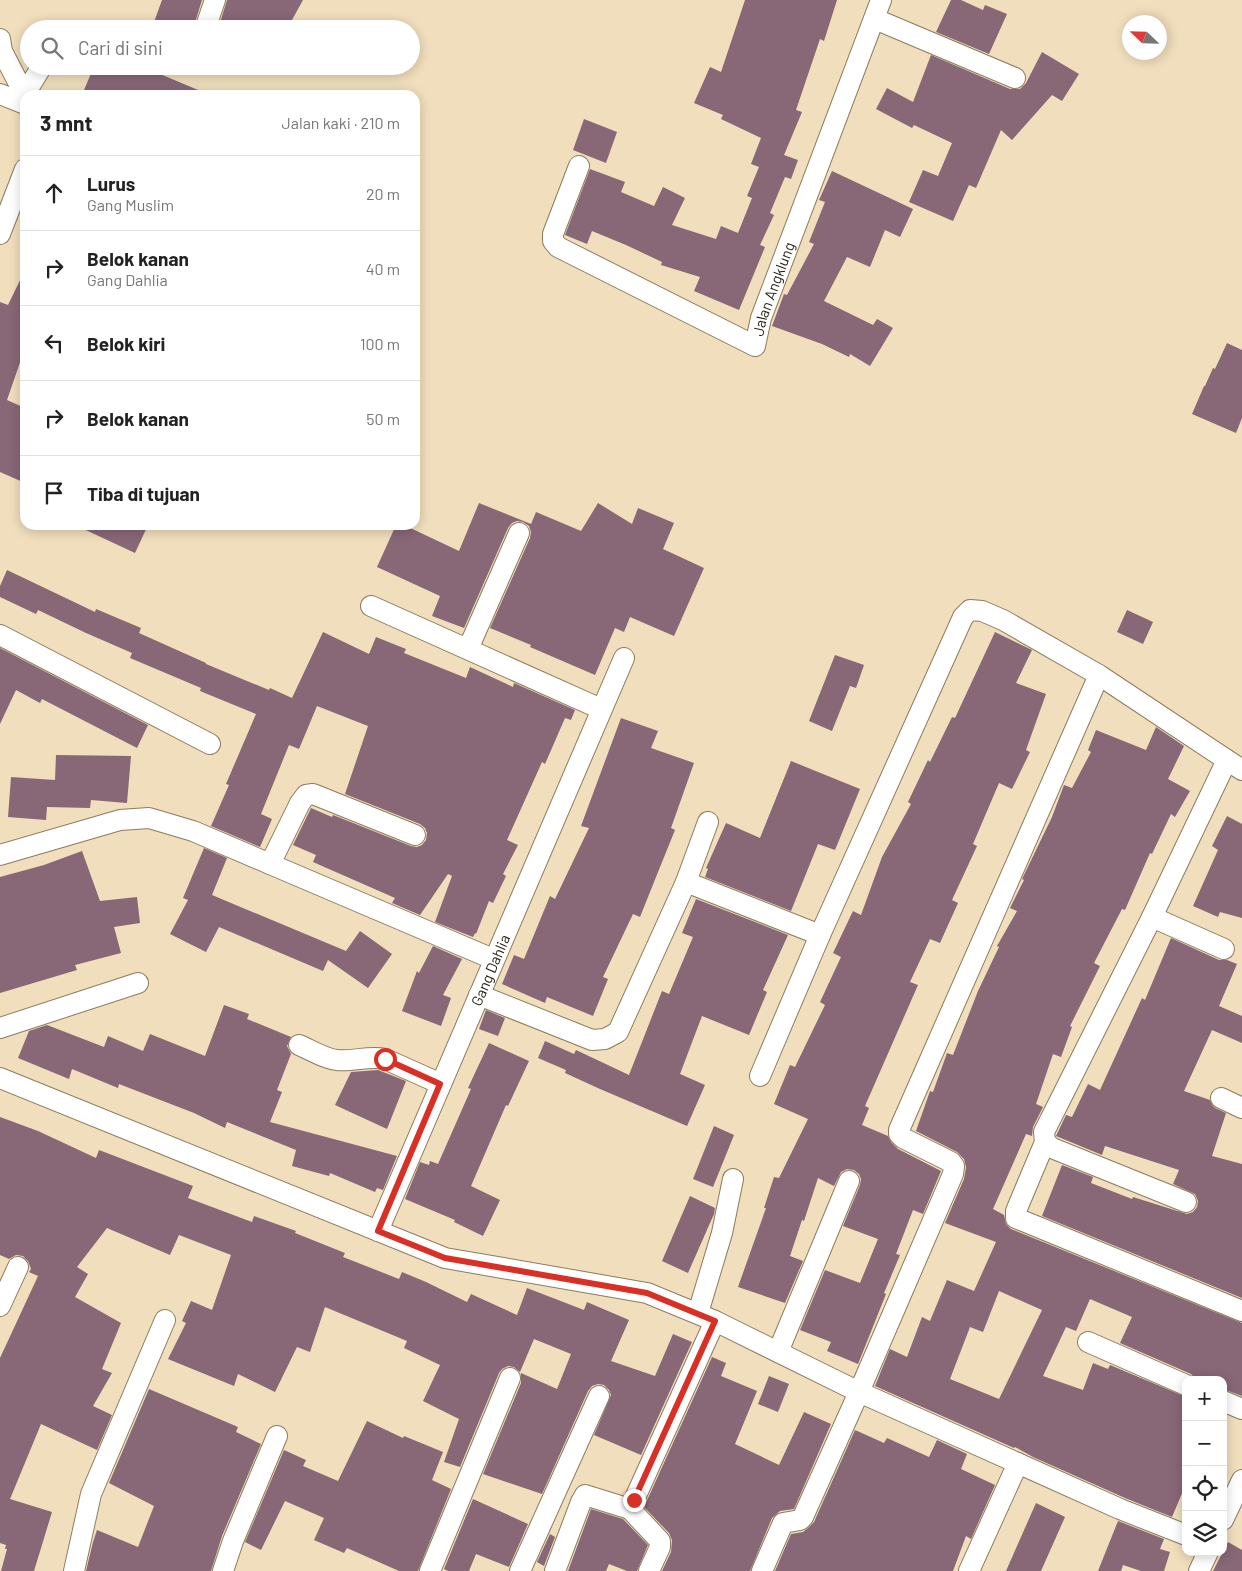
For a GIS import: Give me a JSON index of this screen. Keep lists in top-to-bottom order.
{
  "streets": {
    "street": ["Jalan Angklung", "Gang Dahlia"]
  },
  "north": "top left",
  "page": {
    "search": "Cari di sini",
    "heading": ["3 mnt", "Jalan kaki · 210 m"],
    "list": [
      ["Lurus", "Gang Muslim", "20 m"],
      ["Belok kanan", "Gang Dahlia", "40 m"],
      ["Belok kiri", "100 m"],
      ["Belok kanan", "50 m"],
      "Tiba di tujuan"
    ],
    "map_buttons": ["+", "−"]
  }
}
